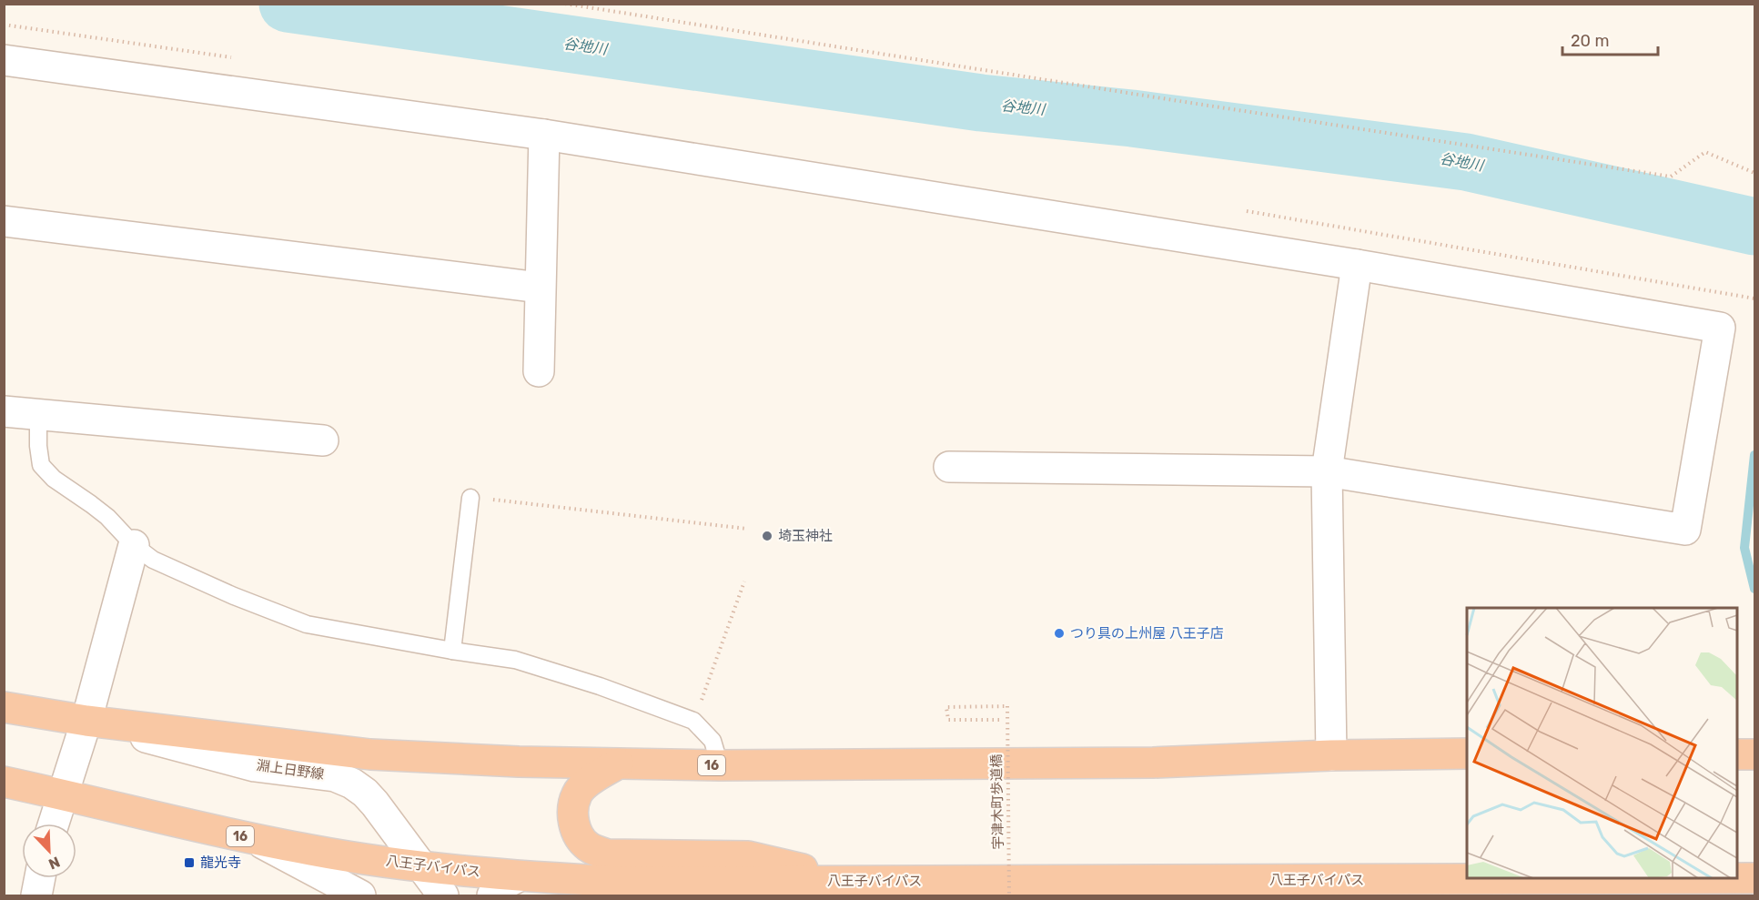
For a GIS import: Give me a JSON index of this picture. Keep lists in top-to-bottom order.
{
  "streets": {
    "highway": ["16", "八王子バイパス"],
    "street": ["淵上日野線"],
    "path": ["宇津木町歩道橋"]
  },
  "crossings": [
    ["16", "淵上日野線"],
    ["淵上日野線", "八王子バイパス"]
  ],
  "water": ["谷地川"],
  "places": {
    "other": ["埼玉神社", "つり具の上州屋 八王子店"],
    "transit": ["龍光寺"]
  },
  "scale_bar": "20 m",
  "north": "bottom right"
}
